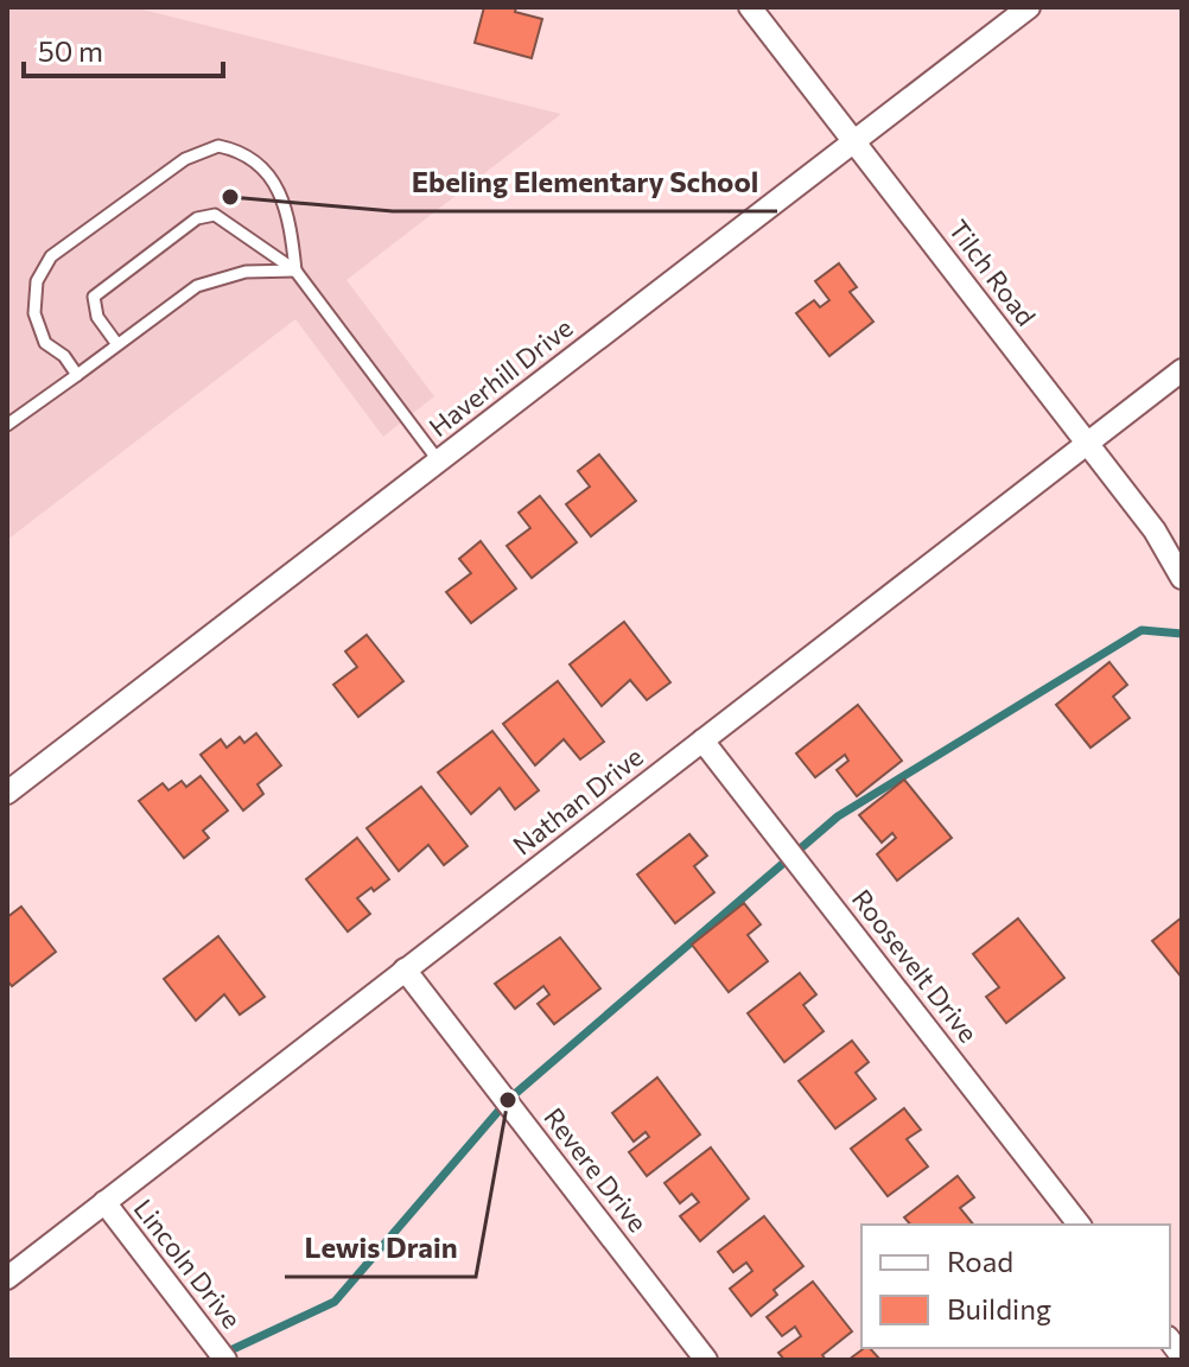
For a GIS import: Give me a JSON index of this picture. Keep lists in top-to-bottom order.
{
  "streets": {
    "street": [
      "Tilch Road",
      "Haverhill Drive",
      "Nathan Drive",
      "Roosevelt Drive",
      "Revere Drive",
      "Lincoln Drive"
    ]
  },
  "crossings": [
    ["Tilch Road", "Haverhill Drive"],
    ["Tilch Road", "Nathan Drive"],
    ["Nathan Drive", "Roosevelt Drive"],
    ["Nathan Drive", "Revere Drive"],
    ["Nathan Drive", "Lincoln Drive"]
  ],
  "places": ["Ebeling Elementary School", "Lewis Drain"],
  "legend": ["Road", "Building"],
  "scale_bar": "50 m"
}
